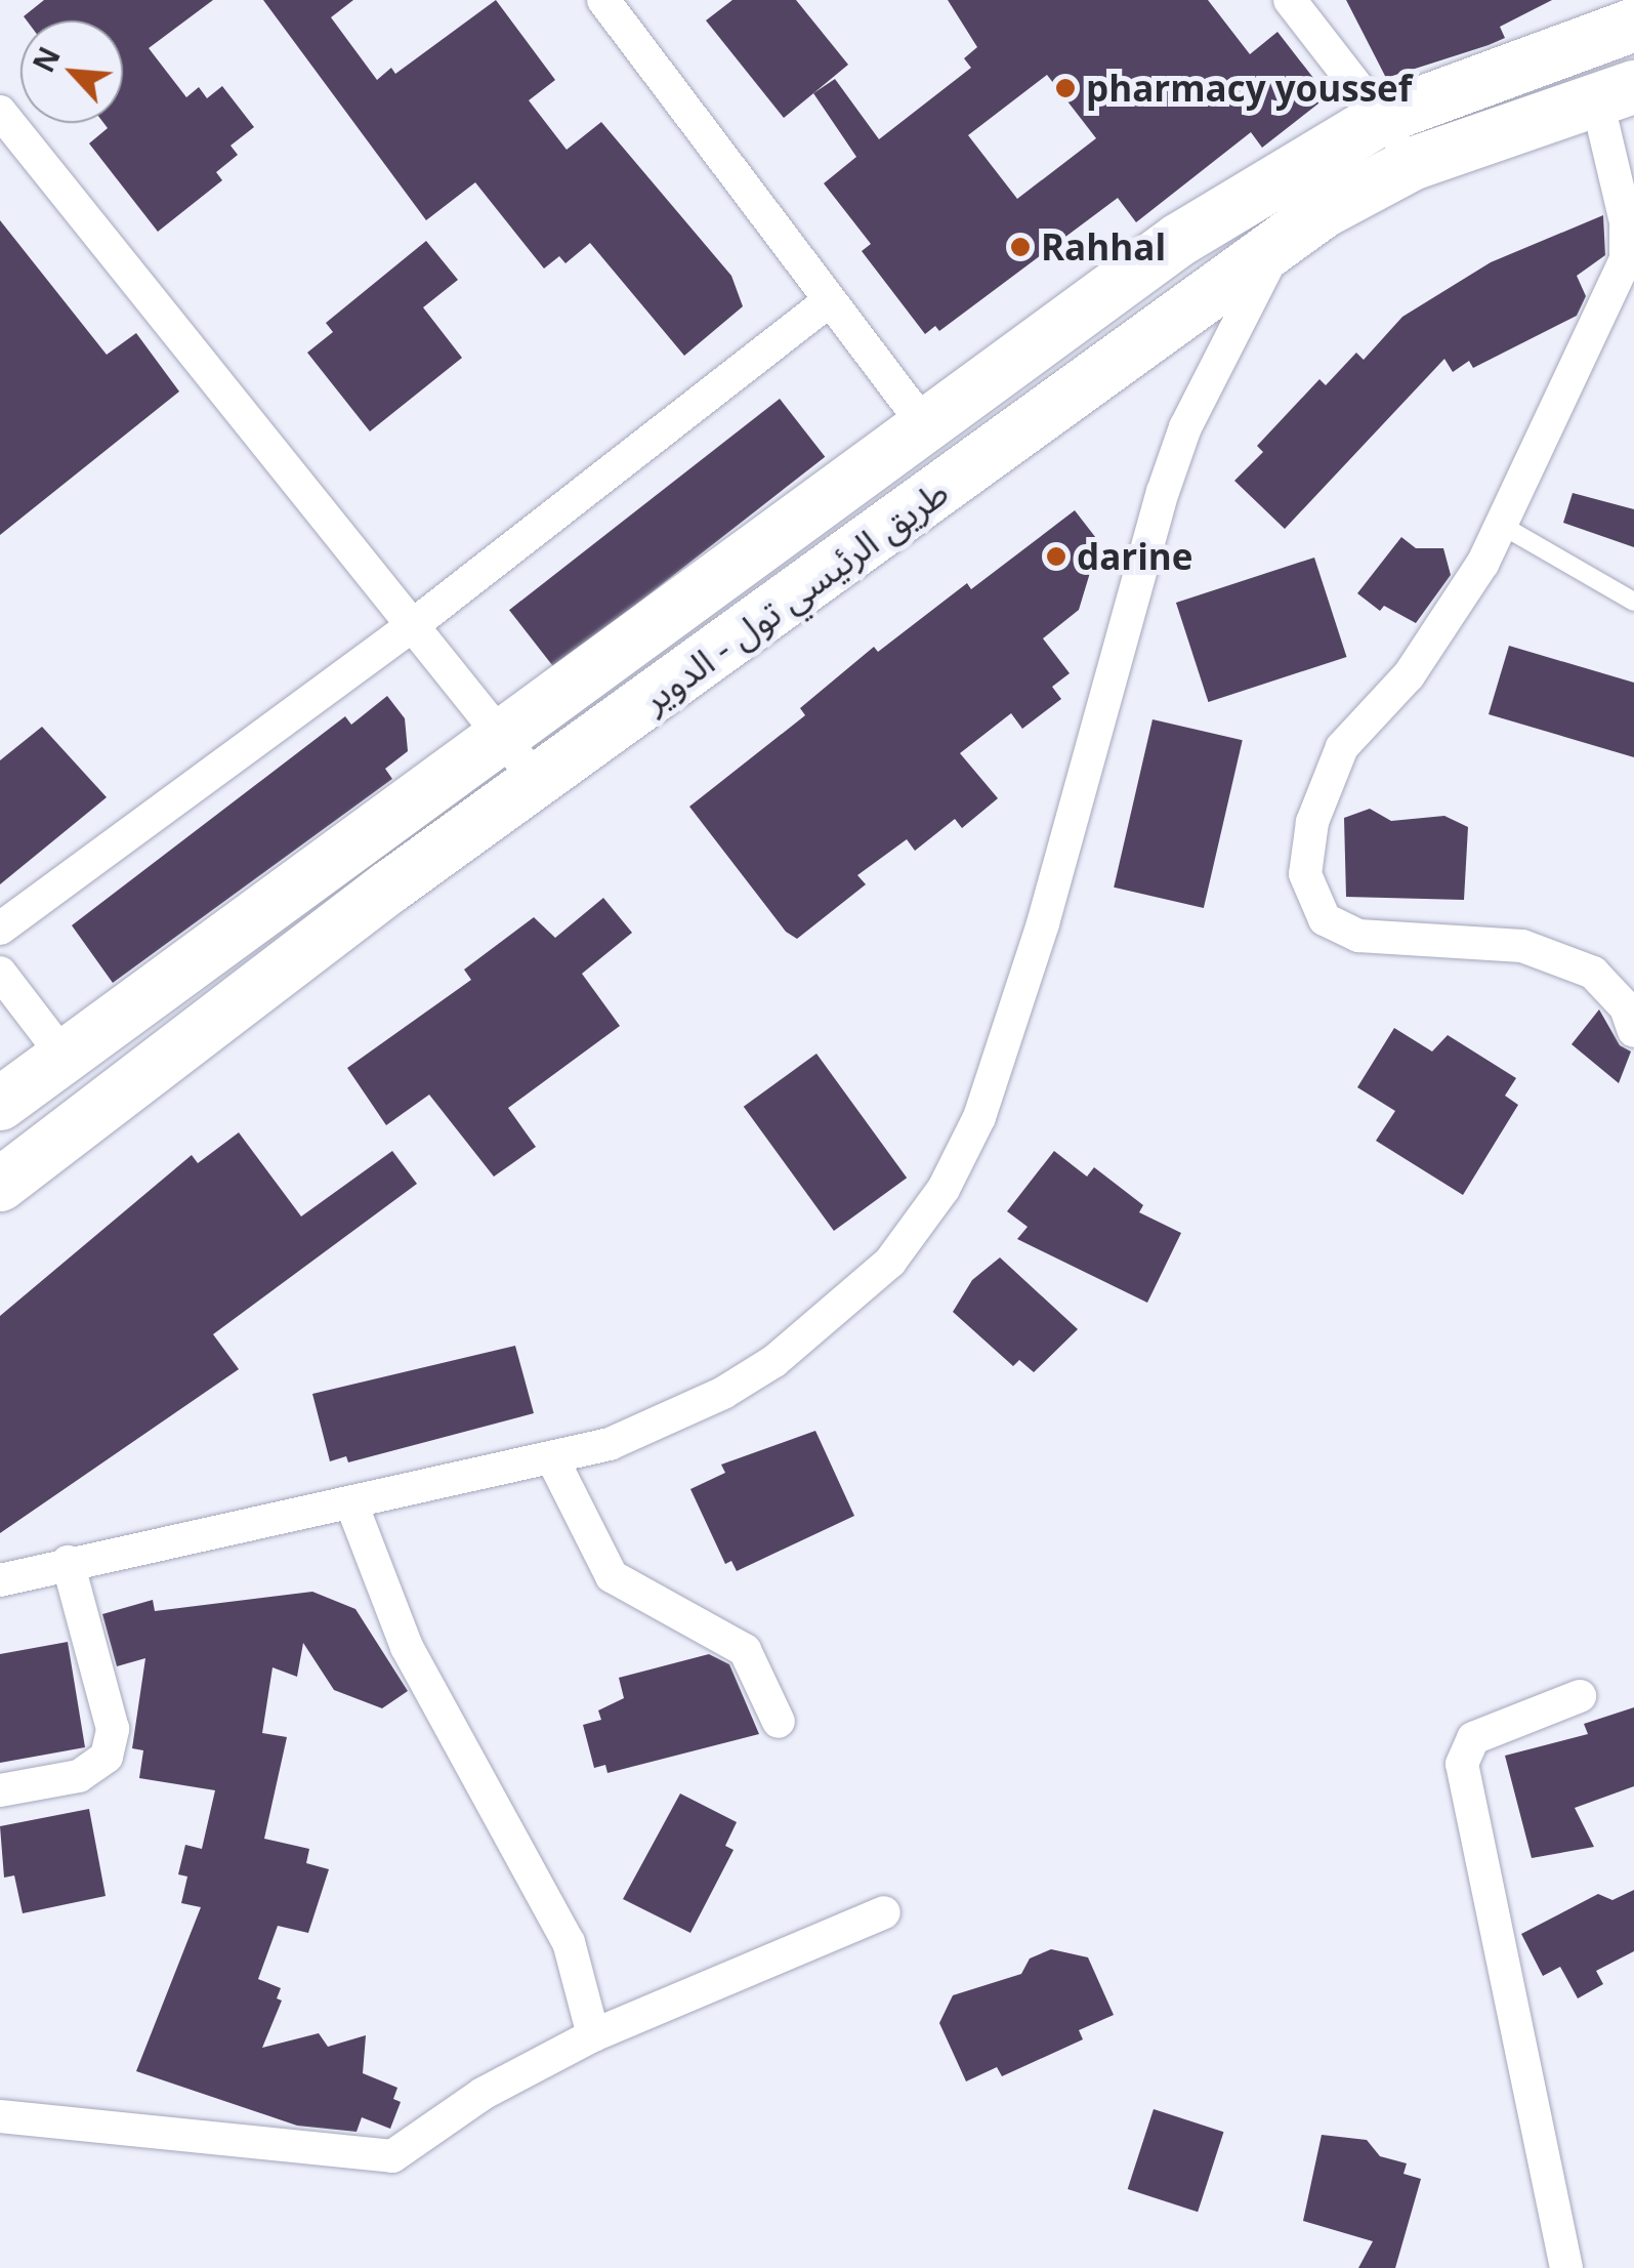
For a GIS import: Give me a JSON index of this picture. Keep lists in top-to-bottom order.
{
  "streets": {
    "main road": ["طريق الرئيسي تول - الدوير"]
  },
  "places": ["pharmacy youssef", "Rahhal", "darine"],
  "north": "top left"
}
